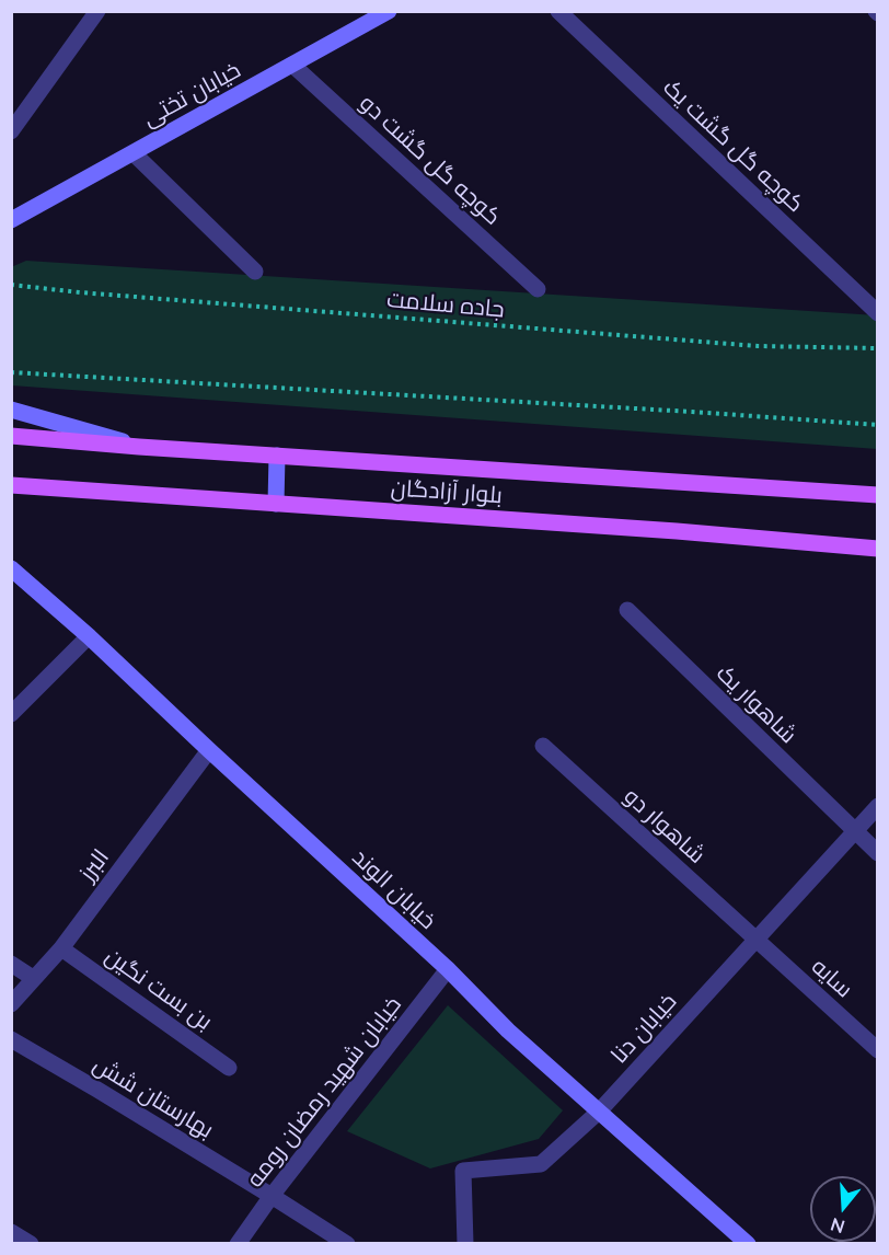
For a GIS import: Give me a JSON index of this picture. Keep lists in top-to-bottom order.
{
  "streets": {
    "main road": ["بلوار آزادگان"],
    "street": [
      "خیابان تختی",
      "کوچه گل گشت یک",
      "کوچه گل گشت دو",
      "شاهوار یک",
      "شاهوار دو",
      "البرز",
      "خیابان الوند",
      "سایه",
      "بن بست نگین",
      "خیابان دنا",
      "خیابان شهید رمضان رومه",
      "بهارستان شش"
    ],
    "path": ["جاده سلامت"]
  },
  "crossings": [
    ["خیابان تختی", "کوچه گل گشت دو"],
    ["شاهوار یک", "خیابان دنا"],
    ["شاهوار دو", "سایه"],
    ["شاهوار دو", "خیابان دنا"],
    ["البرز", "خیابان الوند"],
    ["البرز", "بن بست نگین"],
    ["خیابان الوند", "خیابان دنا"],
    ["خیابان الوند", "خیابان شهید رمضان رومه"],
    ["سایه", "خیابان دنا"],
    ["خیابان شهید رمضان رومه", "بهارستان شش"]
  ],
  "north": "bottom"
}
